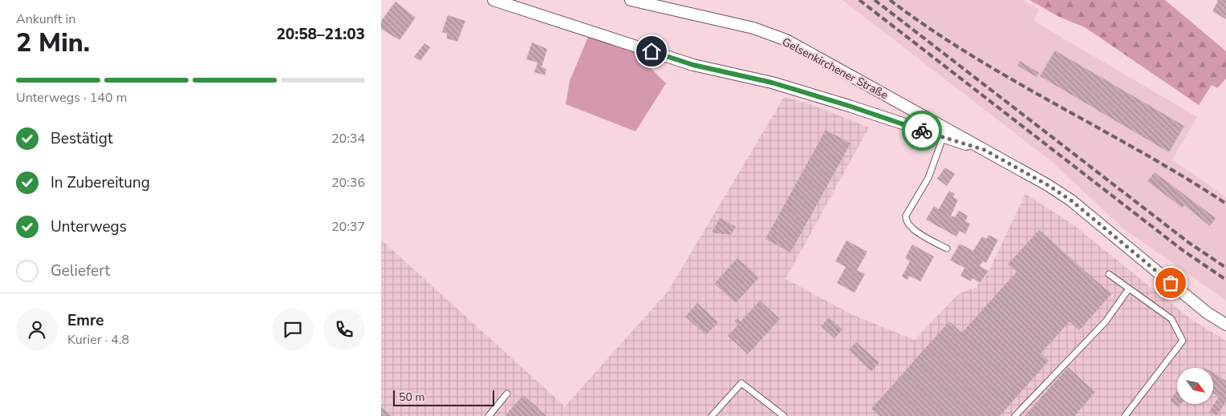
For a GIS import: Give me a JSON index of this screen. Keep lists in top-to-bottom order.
{
  "streets": {
    "street": ["Gelsenkirchener Straße"]
  },
  "scale_bar": "50 m",
  "north": "bottom right",
  "page": {
    "heading": ["2 Min.", "Ankunft in", "20:58–21:03"],
    "panel": ["Emre", "Kurier · 4.8"],
    "bar": "Unterwegs · 140 m",
    "list": [
      ["Bestätigt", "20:34"],
      ["In Zubereitung", "20:36"],
      ["Unterwegs", "20:37"],
      "Geliefert"
    ],
    "scale": "50 m"
  }
}
